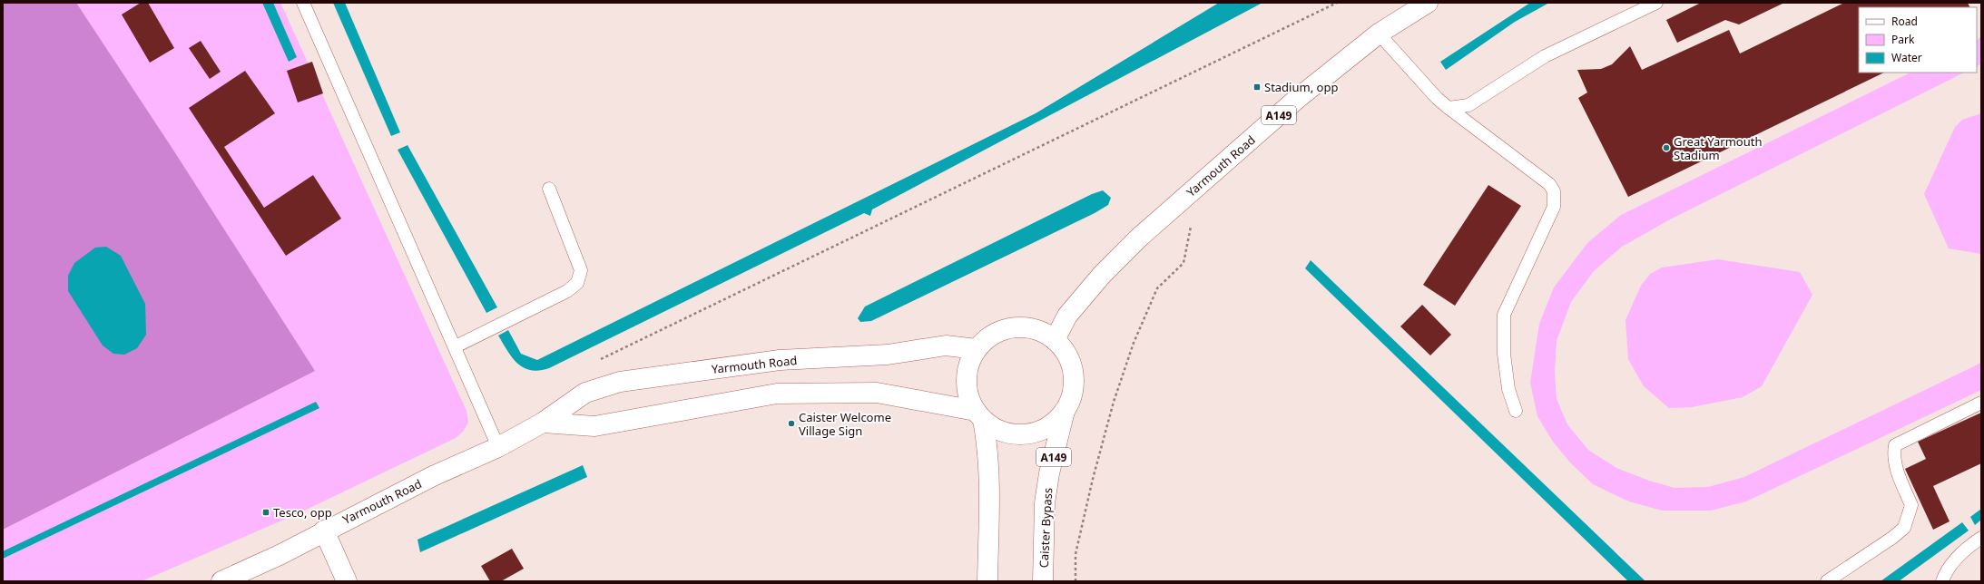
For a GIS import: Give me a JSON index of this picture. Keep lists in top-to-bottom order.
{
  "streets": {
    "street": ["A149", "Yarmouth Road", "Caister Bypass"]
  },
  "crossings": [
    ["Yarmouth Road", "Caister Bypass"]
  ],
  "places": {
    "transit": ["Stadium, opp", "Tesco, opp"],
    "other": ["Great Yarmouth Stadium", "Caister Welcome Village Sign"]
  },
  "legend": ["Road", "Park", "Water"]
}
